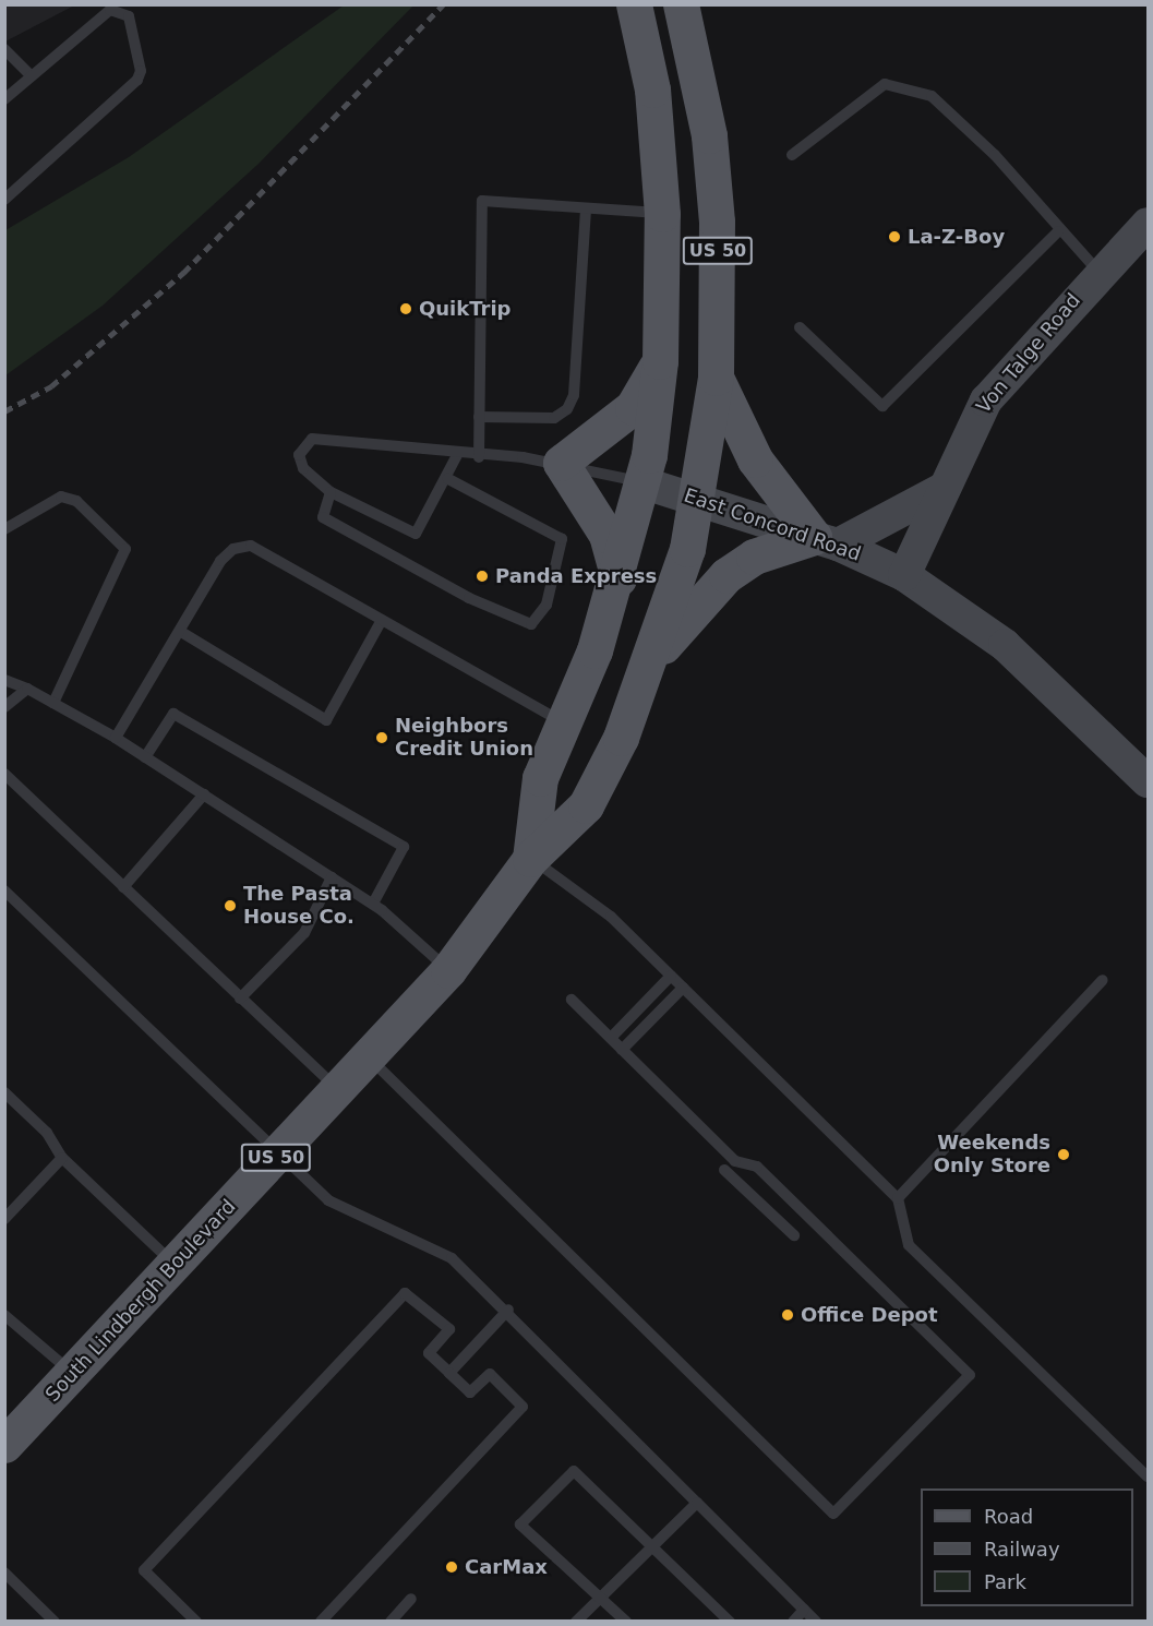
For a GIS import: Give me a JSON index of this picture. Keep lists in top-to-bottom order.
{
  "streets": {
    "main road": ["US 50", "South Lindbergh Boulevard"],
    "street": ["Von Talge Road", "East Concord Road"]
  },
  "crossings": [
    ["Von Talge Road", "East Concord Road"],
    ["East Concord Road", "South Lindbergh Boulevard"]
  ],
  "places": [
    "La-Z-Boy",
    "QuikTrip",
    "Panda Express",
    "Neighbors Credit Union",
    "The Pasta House Co.",
    "Weekends Only Store",
    "Office Depot",
    "CarMax"
  ],
  "legend": ["Road", "Railway", "Park"]
}
